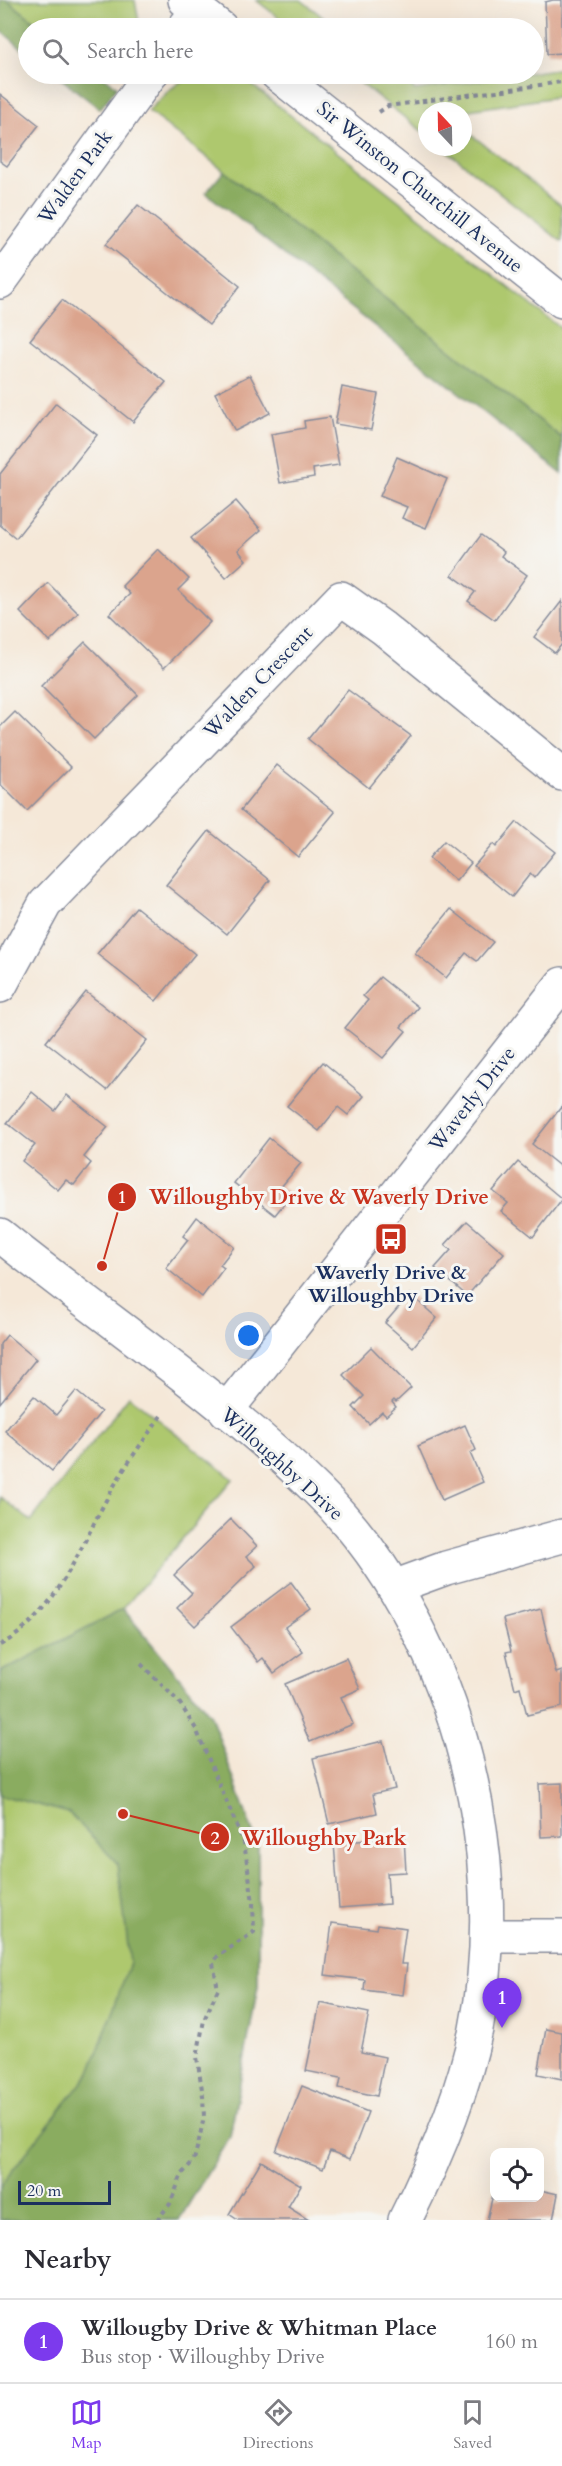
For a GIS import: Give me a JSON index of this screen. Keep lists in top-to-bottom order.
{
  "streets": {
    "street": [
      "Walden Park",
      "Sir Winston Churchill Avenue",
      "Walden Crescent",
      "Waverly Drive",
      "Willoughby Drive"
    ]
  },
  "crossings": [
    ["Waverly Drive", "Willoughby Drive"]
  ],
  "places": {
    "bus stop": ["Waverly Drive & Willoughby Drive"],
    "other": ["Willoughby Drive & Waverly Drive", "Willoughby Park"]
  },
  "scale_bar": "20 m",
  "north": "top",
  "page": {
    "search": "Search here",
    "pins": "1",
    "scale": "20 m",
    "heading": "Nearby",
    "list": [
      {
        "mark": "1",
        "name": "Willougby Drive & Whitman Place",
        "note": "Bus stop · Willoughby Drive",
        "value": "160 m"
      }
    ],
    "nav": ["Map", "Directions", "Saved"]
  }
}
